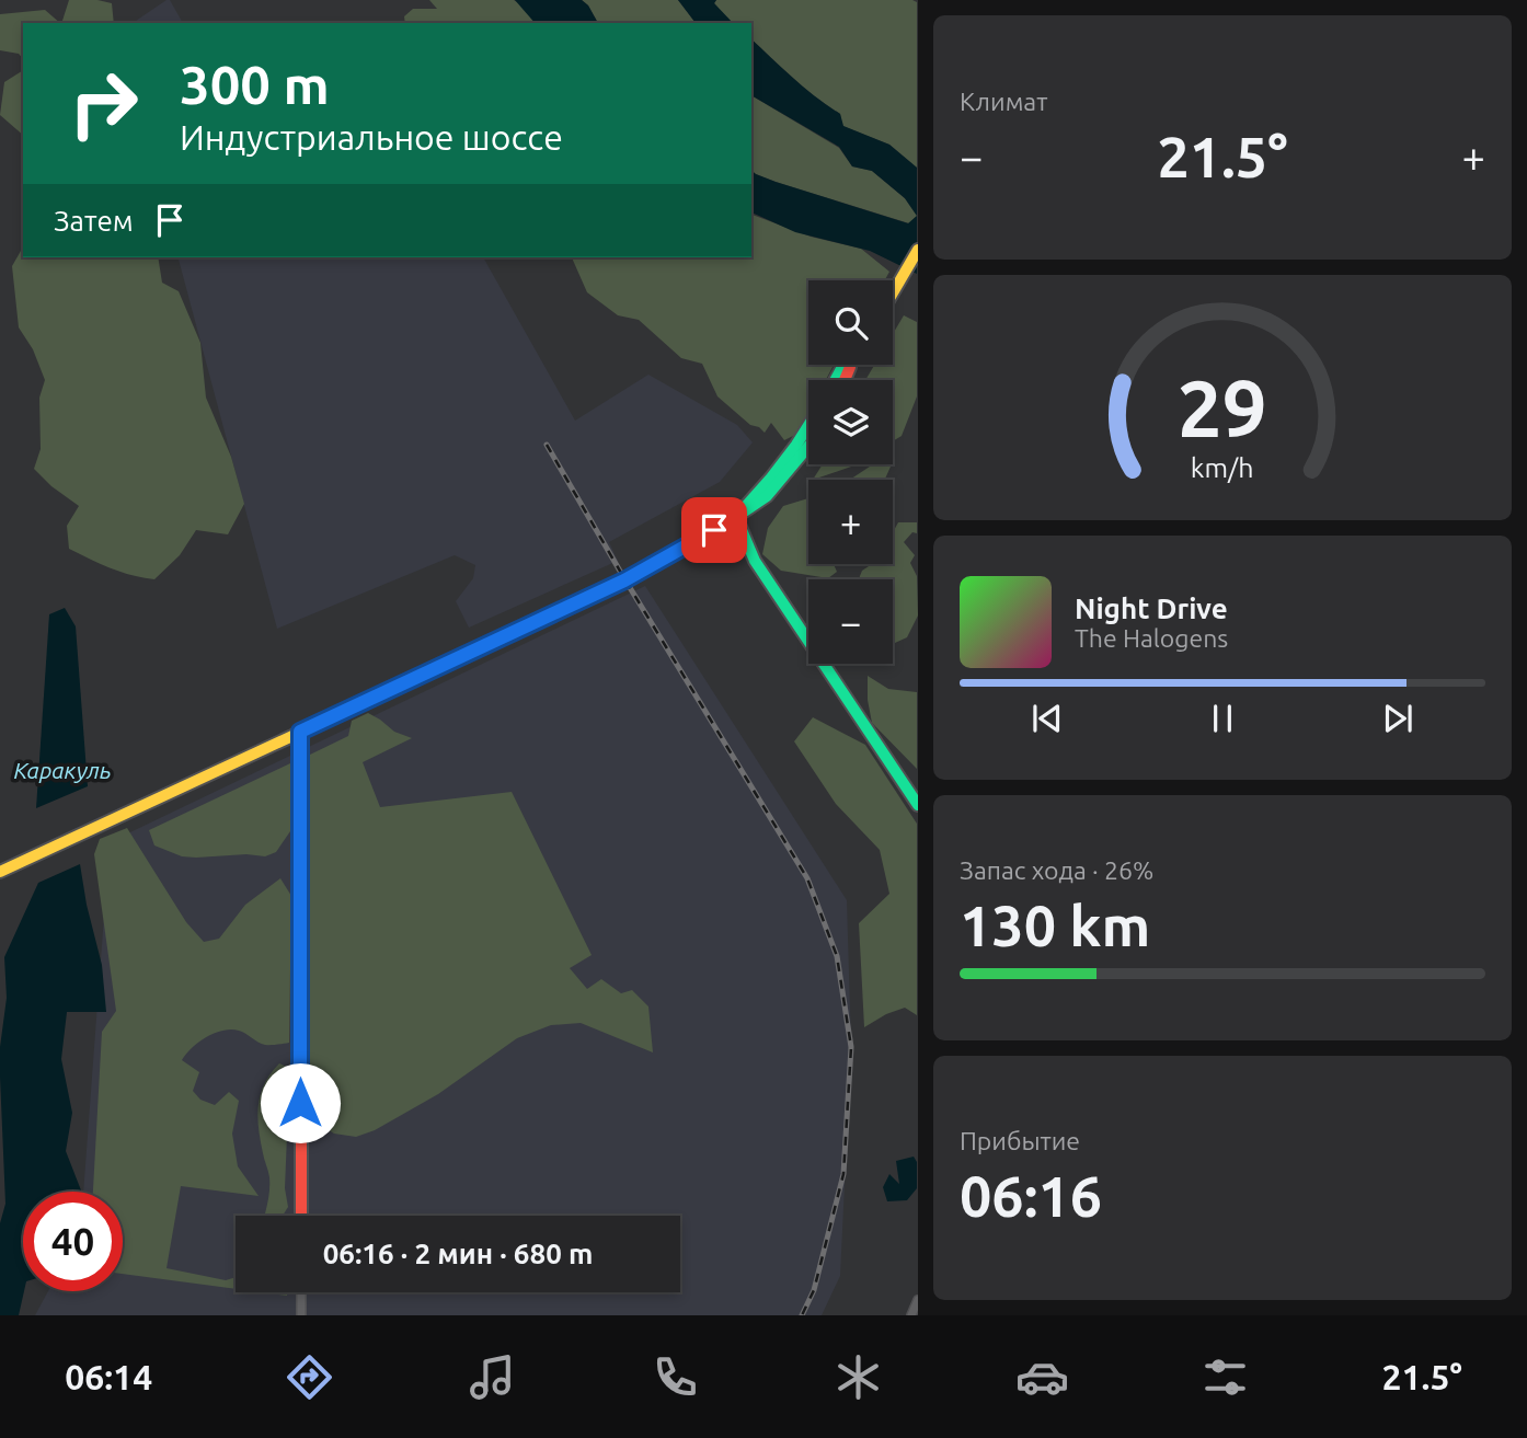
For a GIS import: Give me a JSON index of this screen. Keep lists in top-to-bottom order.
{
  "water": ["Каракуль"],
  "page": {
    "tile": [
      "Климат",
      ["Запас хода · 26%", "130 km"],
      ["Прибытие", "06:16"]
    ],
    "turn": ["300 m", "Индустриальное шоссе"],
    "heat": ["−", "21.5°", "+"],
    "then": "Затем",
    "map_buttons": ["+", "−"],
    "song": ["Night Drive", "The Halogens"],
    "limit": "40",
    "trip": "06:16 · 2 мин · 680 m",
    "tabs": ["06:14", "21.5°"],
    "gauge": ["29", "km/h"]
  }
}
